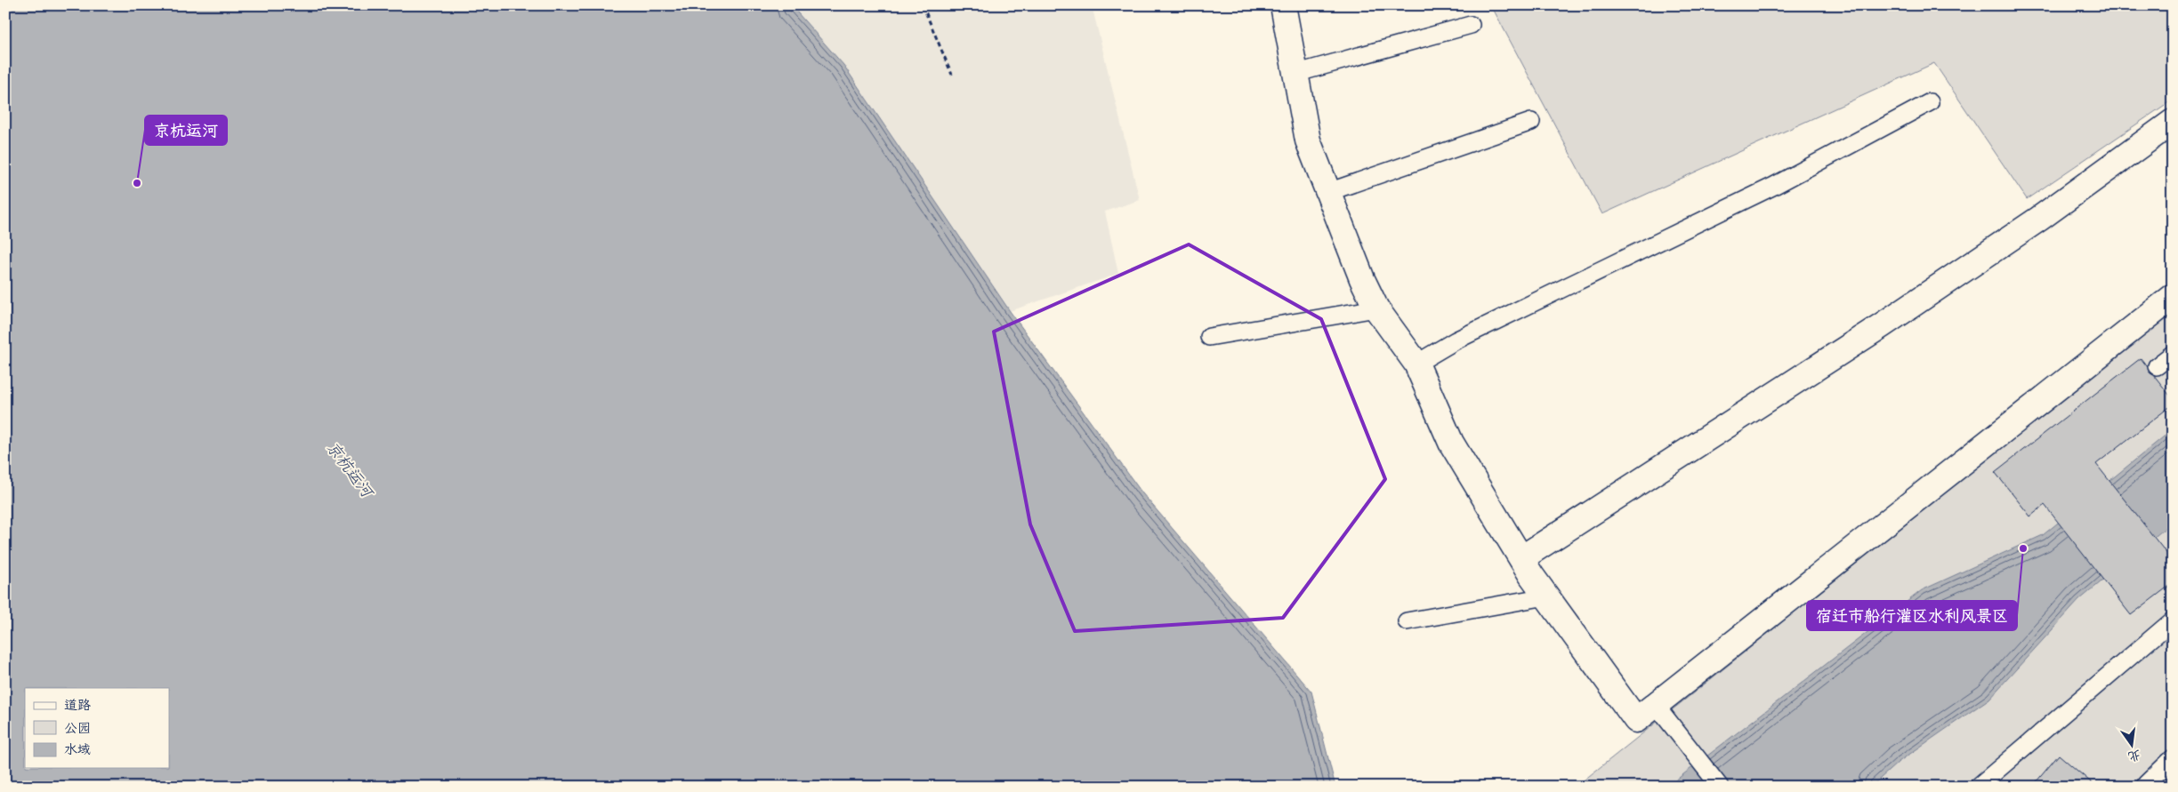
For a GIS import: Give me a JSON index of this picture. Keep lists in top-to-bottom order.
{
  "water": ["京杭运河"],
  "places": ["京杭运河", "宿迁市船行灌区水利风景区"],
  "legend": ["道路", "公园", "水域"],
  "north": "bottom"
}
